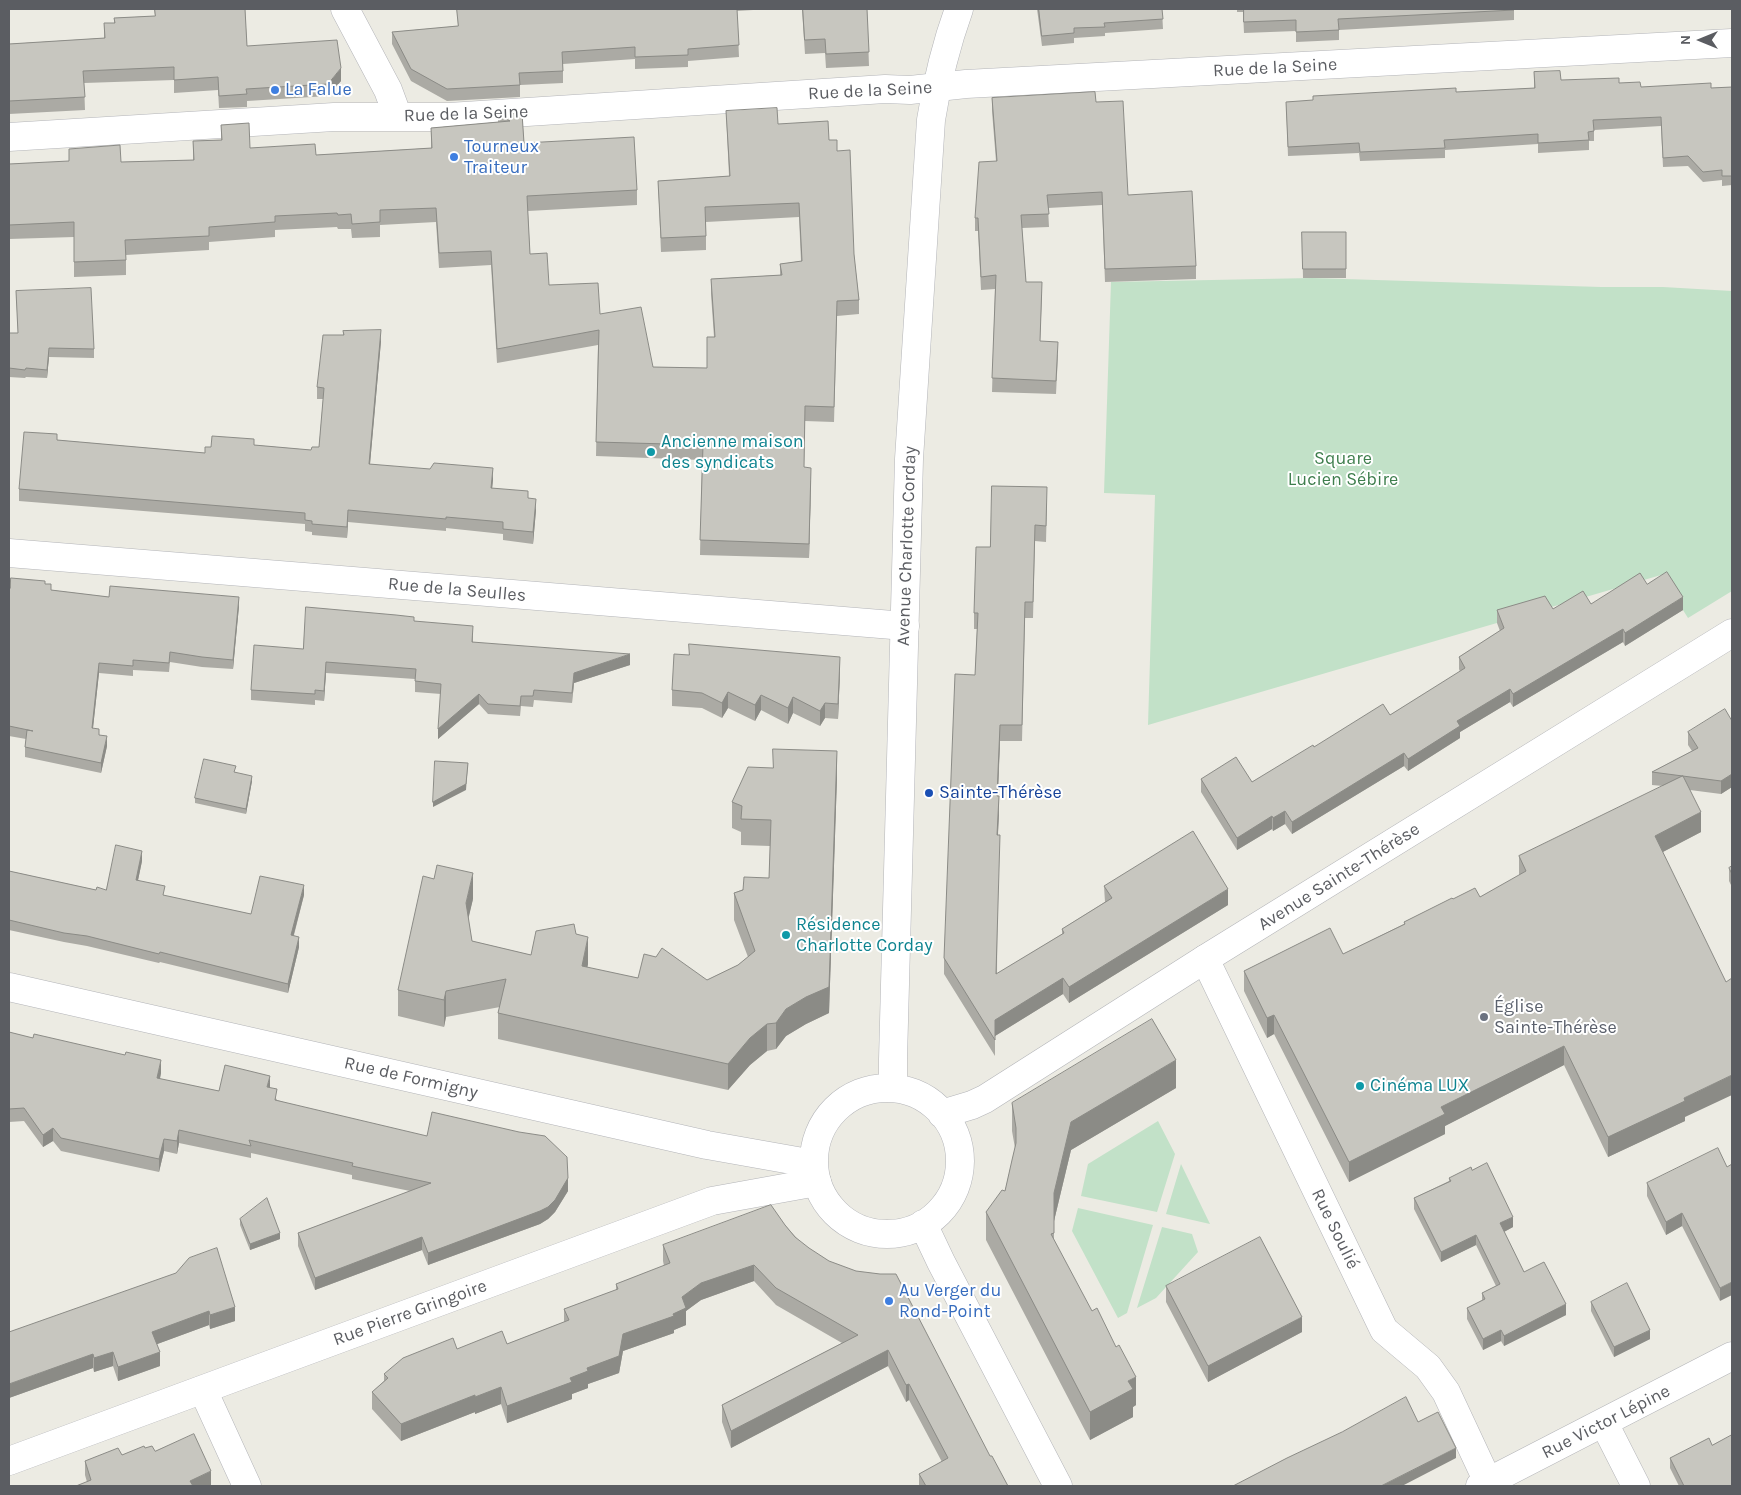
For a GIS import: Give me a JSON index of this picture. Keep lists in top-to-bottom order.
{
  "streets": {
    "street": [
      "Rue de la Seine",
      "Avenue Charlotte Corday",
      "Rue de la Seulles",
      "Avenue Sainte-Thérèse",
      "Rue de Formigny",
      "Rue Soulié",
      "Rue Pierre Gringoire",
      "Rue Victor Lépine"
    ]
  },
  "crossings": [
    ["Rue de la Seine", "Avenue Charlotte Corday"],
    ["Avenue Charlotte Corday", "Rue de la Seulles"],
    ["Avenue Charlotte Corday", "Avenue Sainte-Thérèse"],
    ["Avenue Charlotte Corday", "Rue de Formigny"],
    ["Avenue Charlotte Corday", "Rue Pierre Gringoire"],
    ["Avenue Sainte-Thérèse", "Rue de Formigny"],
    ["Avenue Sainte-Thérèse", "Rue Soulié"],
    ["Avenue Sainte-Thérèse", "Rue Pierre Gringoire"],
    ["Rue de Formigny", "Rue Pierre Gringoire"],
    ["Rue Soulié", "Rue Victor Lépine"]
  ],
  "parks": ["Square Lucien Sébire"],
  "places": [
    "La Falue",
    "Tourneux Traiteur",
    "Ancienne maison des syndicats",
    "Sainte-Thérèse",
    "Résidence Charlotte Corday",
    "Église Sainte-Thérèse",
    "Cinéma LUX",
    "Au Verger du Rond-Point"
  ],
  "north": "left"
}
